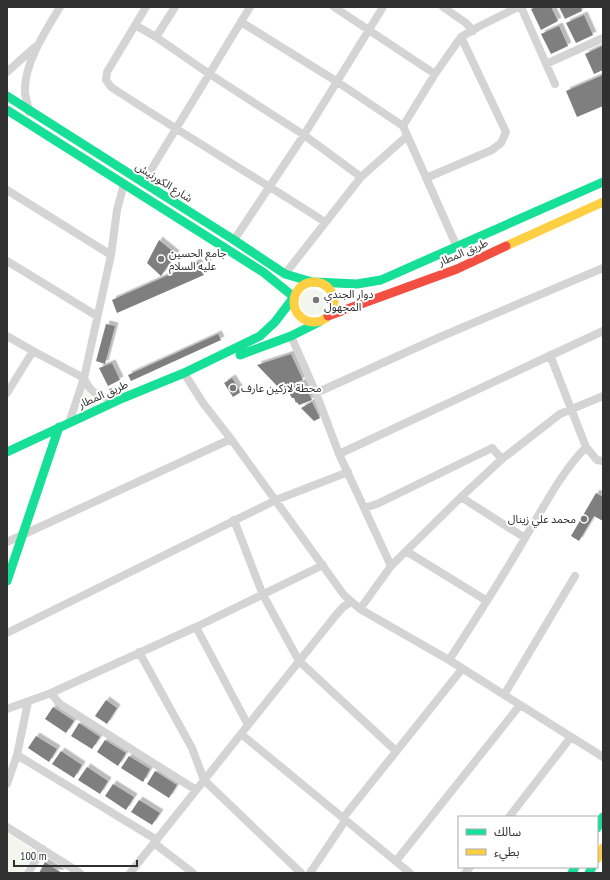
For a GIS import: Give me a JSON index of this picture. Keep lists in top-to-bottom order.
{
  "streets": {
    "main road": ["شارع الكورنيش", "طريق المطار"]
  },
  "crossings": [
    ["شارع الكورنيش", "طريق المطار"]
  ],
  "places": [
    "جامع الحسين عليه السلام",
    "دوار الجندي المجهول",
    "محطة لازكين عارف",
    "محمد علي زينال"
  ],
  "legend": ["سالك", "بطيء"],
  "scale_bar": "100 m"
}
